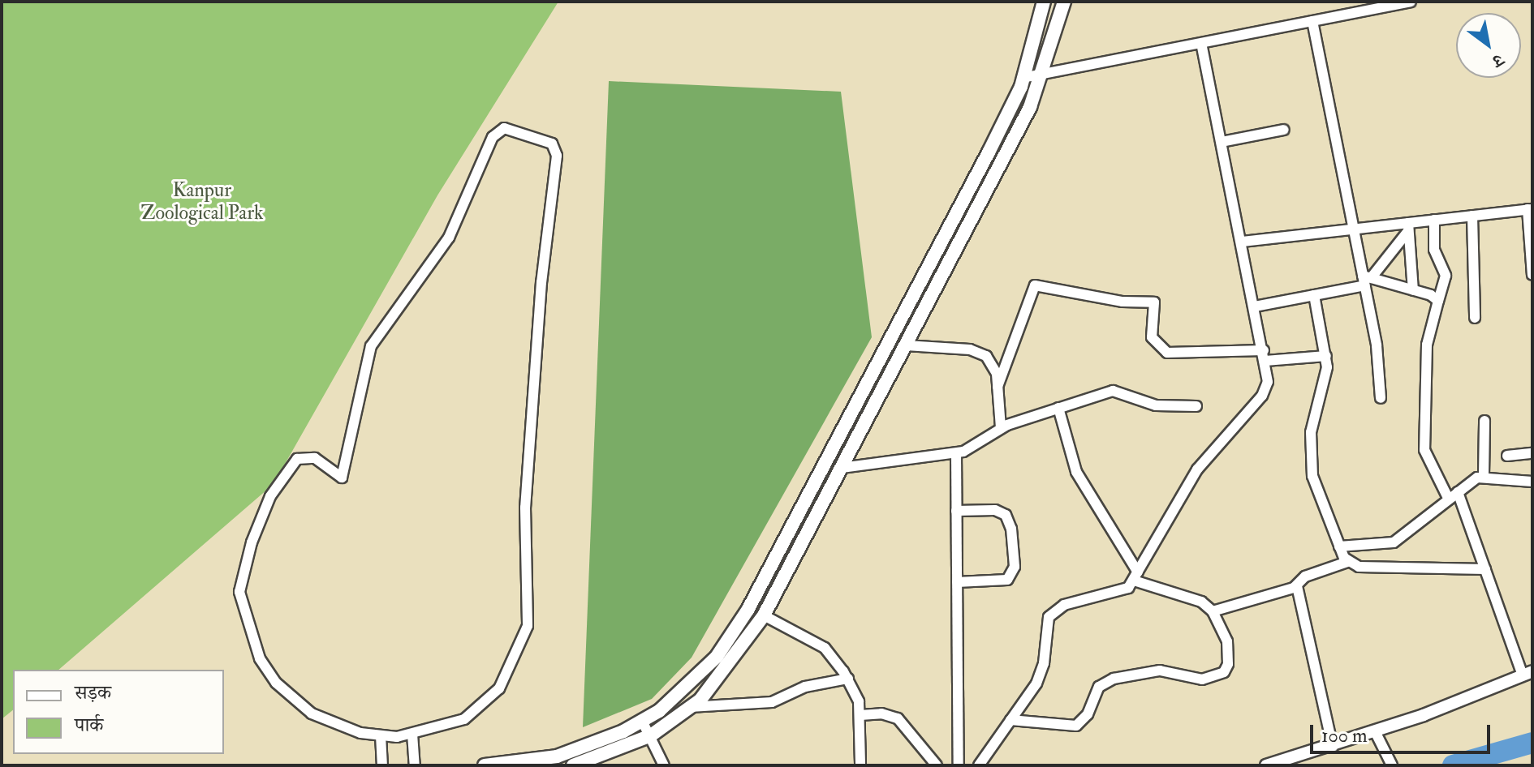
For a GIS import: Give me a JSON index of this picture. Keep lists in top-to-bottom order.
{
  "parks": ["Kanpur Zoological Park"],
  "legend": ["सड़क", "पार्क"],
  "scale_bar": "100 m",
  "north": "bottom right"
}
